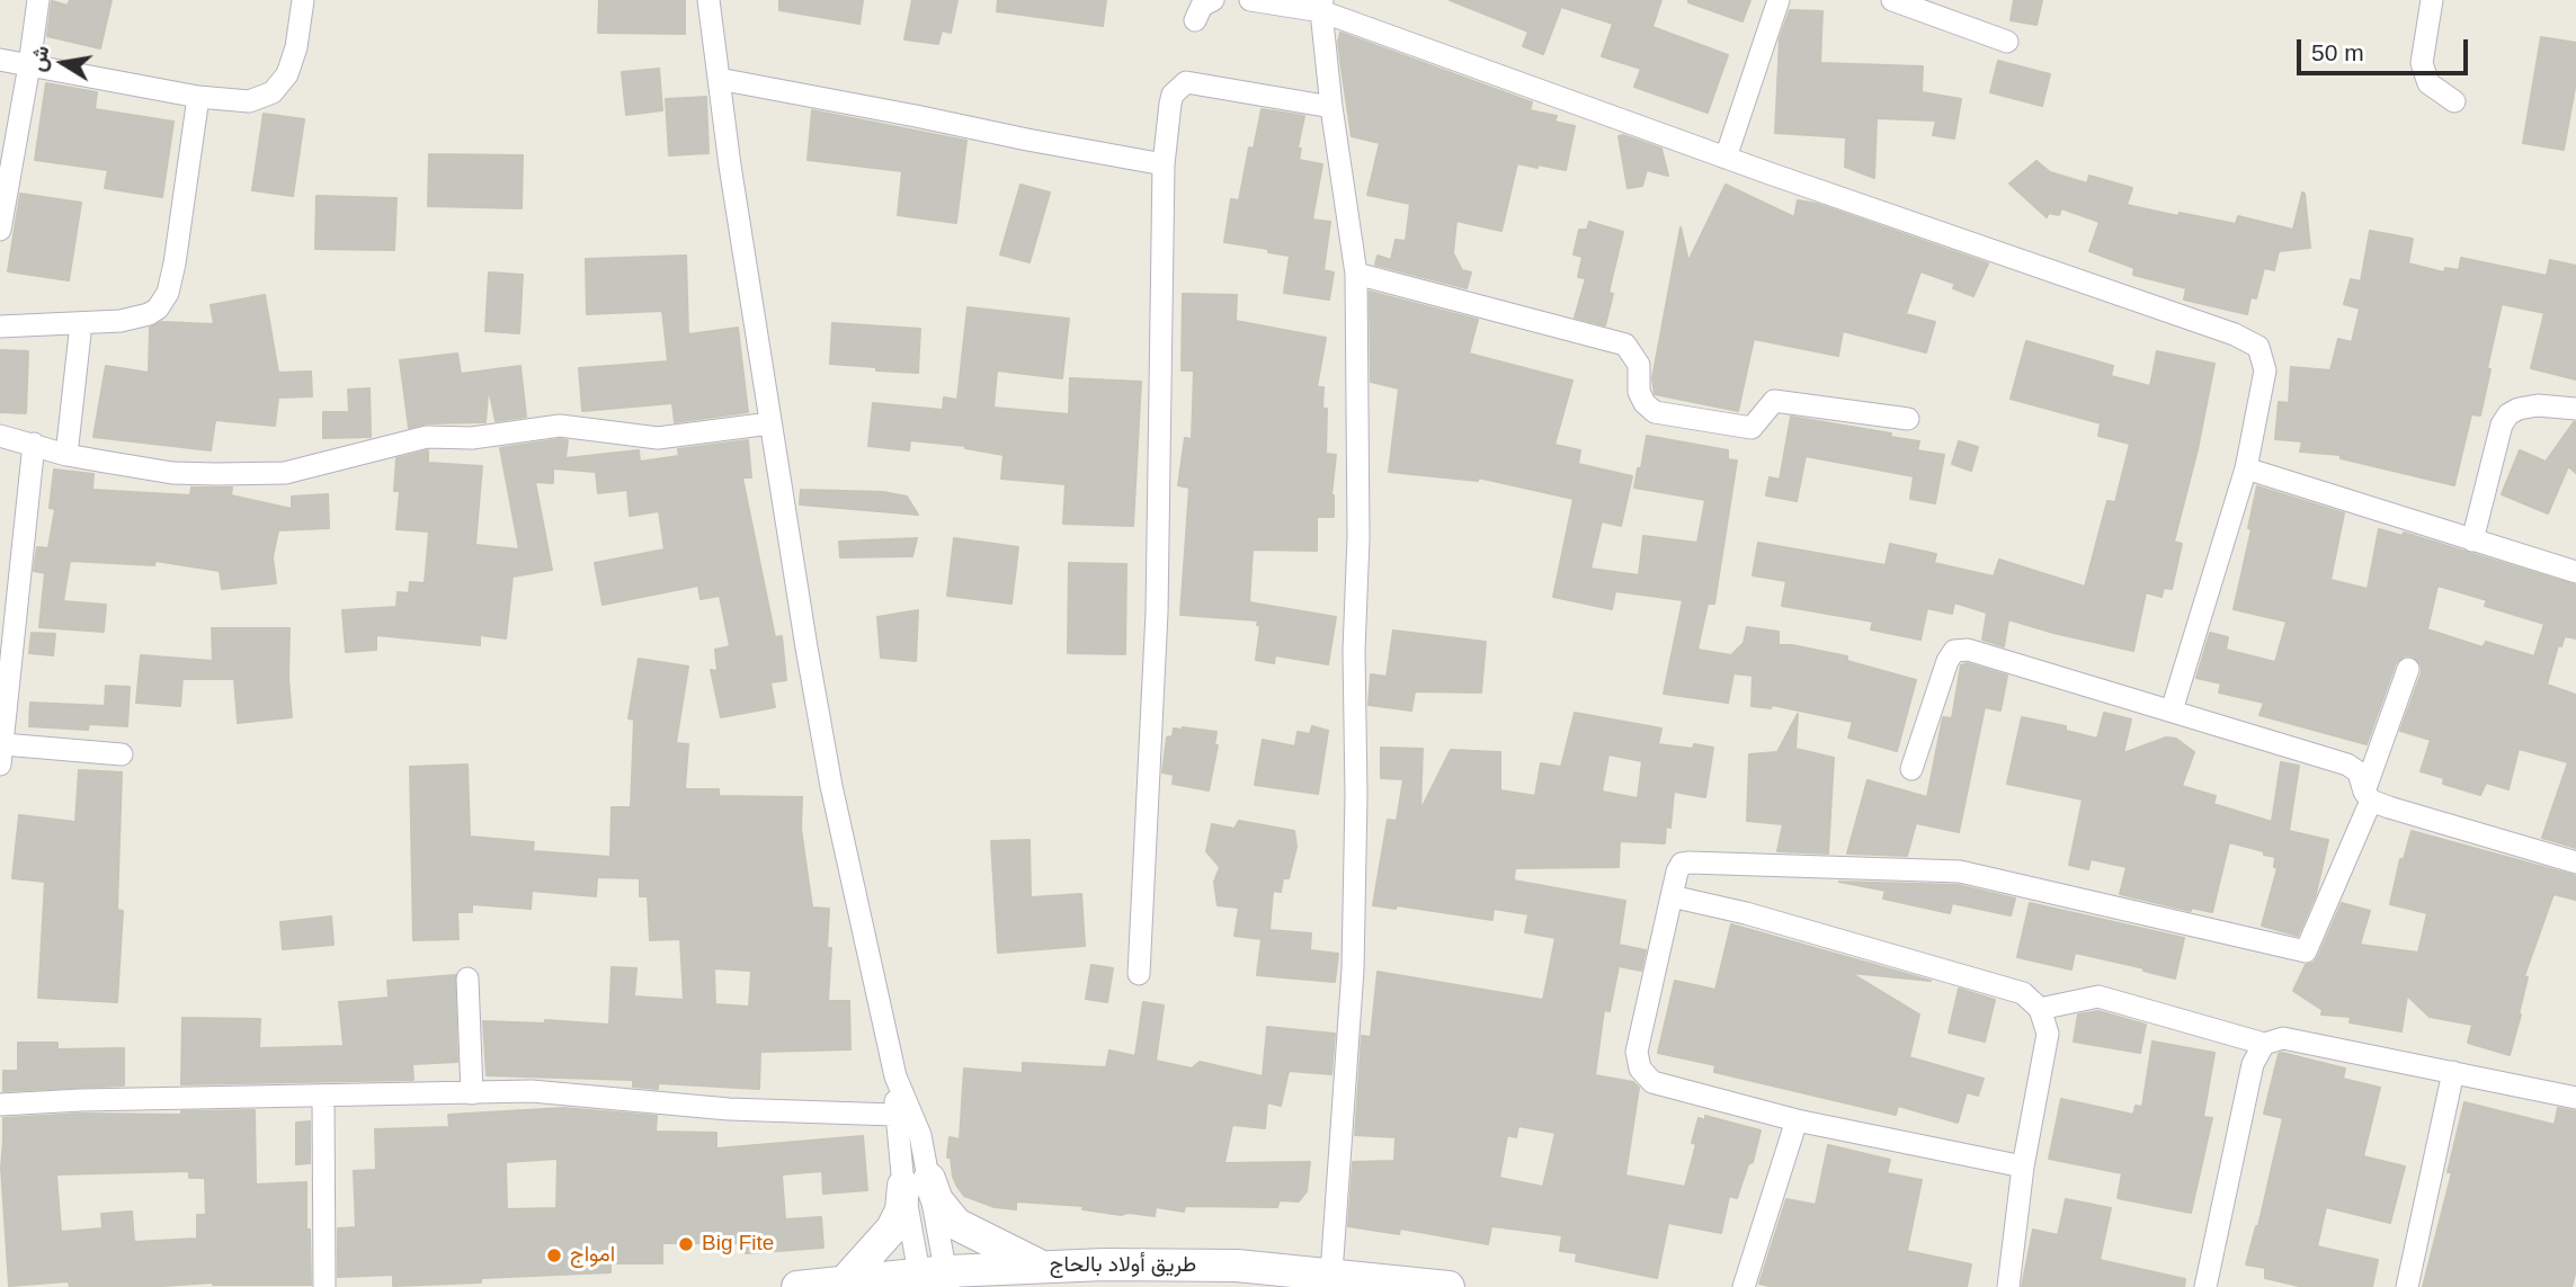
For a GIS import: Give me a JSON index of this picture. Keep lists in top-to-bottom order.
{
  "streets": {
    "main road": ["طريق أولاد بالحاج"]
  },
  "places": ["Big Fite", "امواج"],
  "scale_bar": "50 m",
  "north": "left"
}
